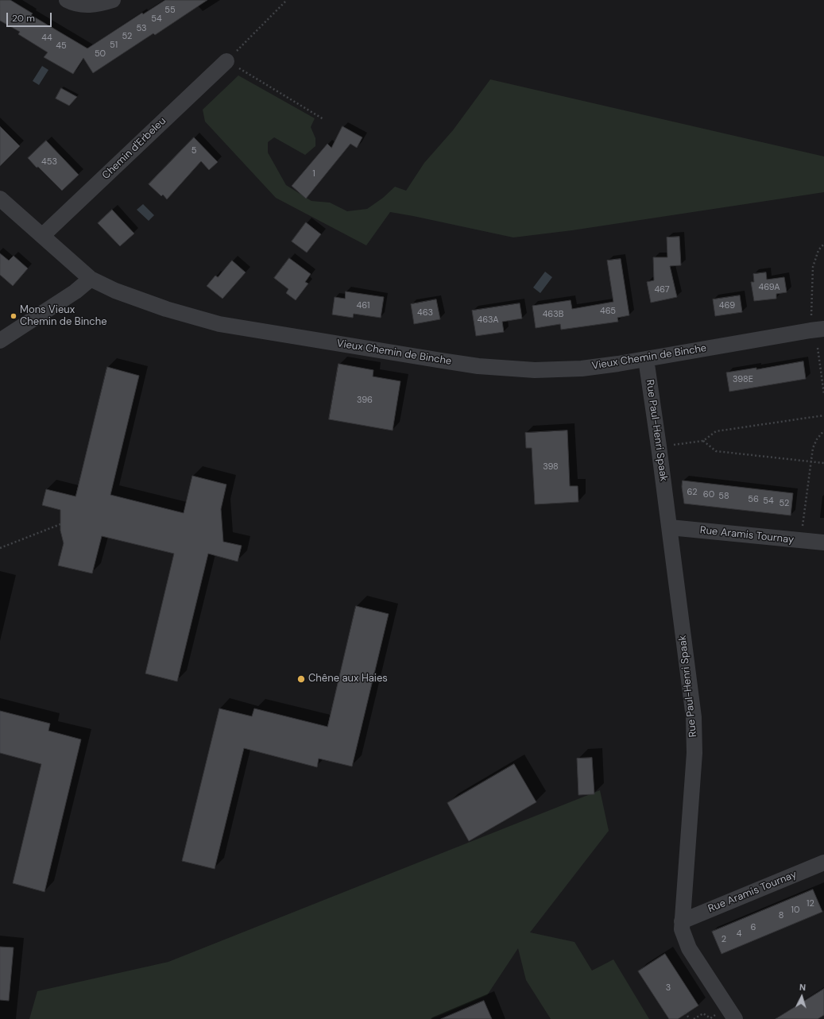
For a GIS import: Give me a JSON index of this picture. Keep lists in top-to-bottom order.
{
  "streets": {
    "street": [
      "Chemin d'Erbeleu",
      "Vieux Chemin de Binche",
      "Rue Paul-Henri Spaak",
      "Rue Aramis Tournay"
    ]
  },
  "crossings": [
    ["Chemin d'Erbeleu", "Vieux Chemin de Binche"],
    ["Vieux Chemin de Binche", "Rue Paul-Henri Spaak"],
    ["Rue Paul-Henri Spaak", "Rue Aramis Tournay"]
  ],
  "places": ["Mons Vieux Chemin de Binche", "Chêne aux Haies"],
  "house_numbers": [
    "55",
    "54",
    "53",
    "52",
    "44",
    "51",
    "45",
    "50",
    "5",
    "453",
    "1",
    "469A",
    "467",
    "461",
    "469",
    "465",
    "463",
    "463B",
    "463A",
    "398E",
    "396",
    "398",
    "62",
    "60",
    "58",
    "56",
    "54",
    "52",
    "12",
    "10",
    "8",
    "6",
    "4",
    "2",
    "3"
  ],
  "scale_bar": "20 m",
  "north": "top"
}
